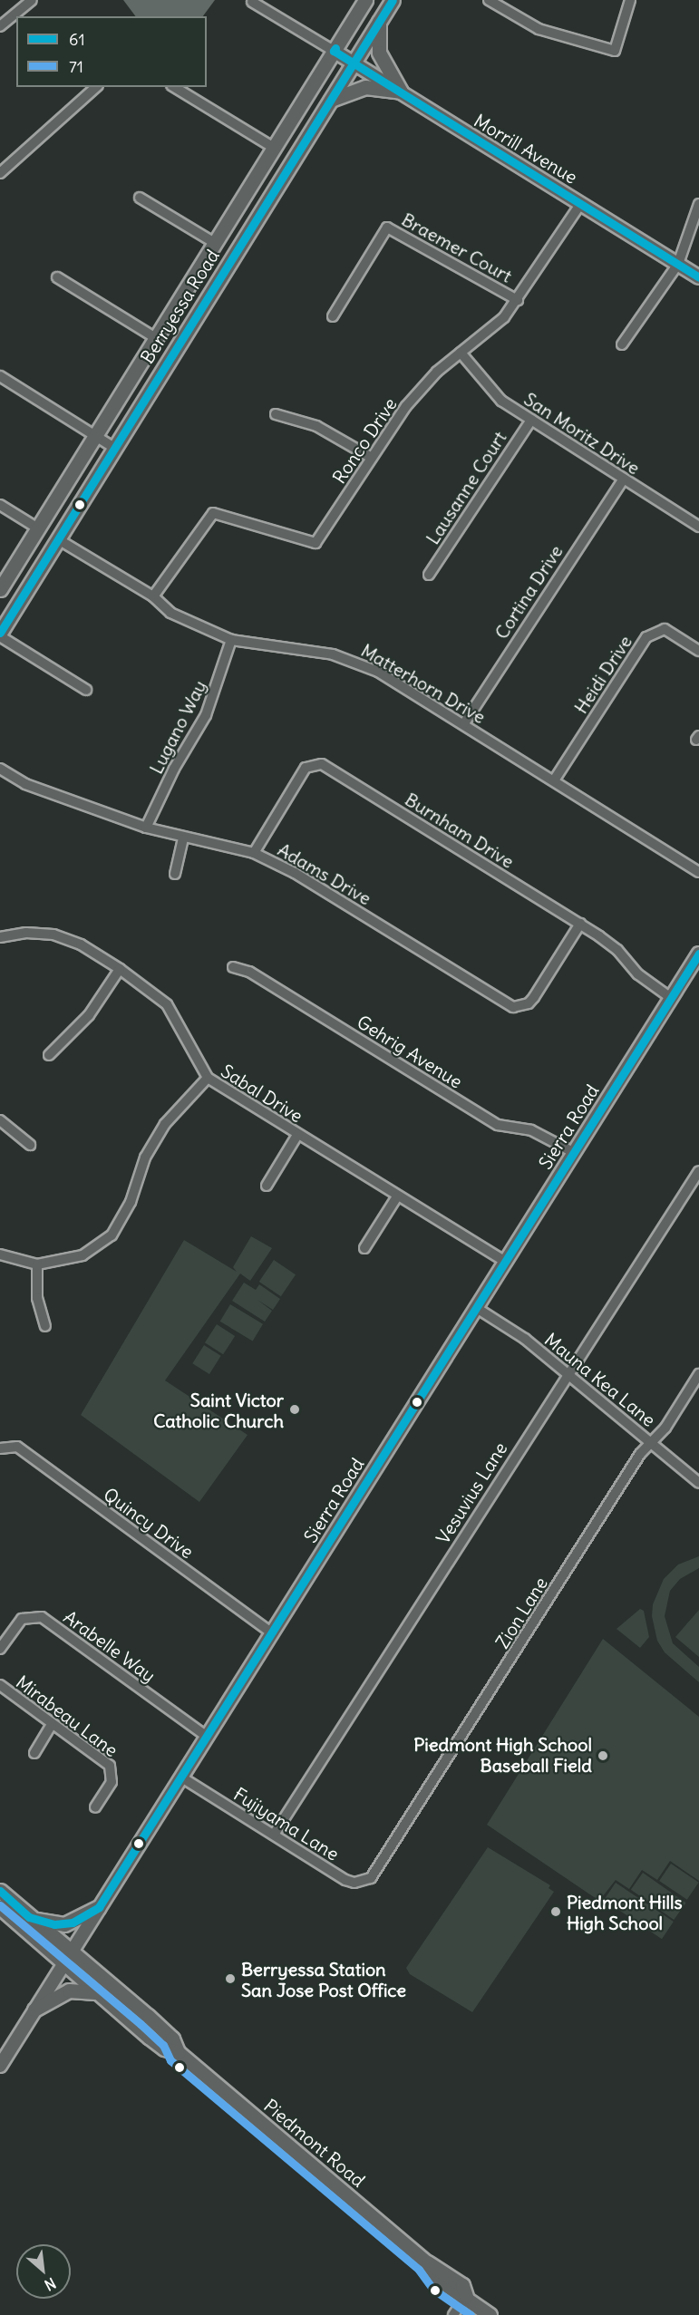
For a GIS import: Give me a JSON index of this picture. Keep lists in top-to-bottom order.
{
  "streets": {
    "main road": ["Berryessa Road", "Piedmont Road"],
    "street": [
      "Morrill Avenue",
      "Braemer Court",
      "San Moritz Drive",
      "Ronco Drive",
      "Lausanne Court",
      "Cortina Drive",
      "Heidi Drive",
      "Matterhorn Drive",
      "Lugano Way",
      "Burnham Drive",
      "Adams Drive",
      "Gehrig Avenue",
      "Sabal Drive",
      "Sierra Road",
      "Mauna Kea Lane",
      "Vesuvius Lane",
      "Quincy Drive",
      "Zion Lane",
      "Arabelle Way",
      "Mirabeau Lane",
      "Fujiyama Lane"
    ]
  },
  "crossings": [
    ["Morrill Avenue", "Berryessa Road"],
    ["Morrill Avenue", "Ronco Drive"],
    ["Braemer Court", "Ronco Drive"],
    ["Berryessa Road", "Matterhorn Drive"],
    ["San Moritz Drive", "Ronco Drive"],
    ["San Moritz Drive", "Lausanne Court"],
    ["San Moritz Drive", "Cortina Drive"],
    ["Ronco Drive", "Matterhorn Drive"],
    ["Cortina Drive", "Matterhorn Drive"],
    ["Heidi Drive", "Matterhorn Drive"],
    ["Matterhorn Drive", "Lugano Way"],
    ["Lugano Way", "Adams Drive"],
    ["Burnham Drive", "Adams Drive"],
    ["Burnham Drive", "Sierra Road"],
    ["Gehrig Avenue", "Sierra Road"],
    ["Sabal Drive", "Sierra Road"],
    ["Sierra Road", "Mauna Kea Lane"],
    ["Sierra Road", "Quincy Drive"],
    ["Sierra Road", "Arabelle Way"],
    ["Sierra Road", "Fujiyama Lane"],
    ["Sierra Road", "Piedmont Road"],
    ["Mauna Kea Lane", "Vesuvius Lane"],
    ["Mauna Kea Lane", "Zion Lane"],
    ["Vesuvius Lane", "Fujiyama Lane"],
    ["Zion Lane", "Fujiyama Lane"]
  ],
  "places": [
    "Saint Victor Catholic Church",
    "Piedmont High School Baseball Field",
    "Piedmont Hills High School",
    "Berryessa Station San Jose Post Office"
  ],
  "lines": ["transit line 61", "transit line 71"],
  "legend": ["61", "71"],
  "north": "bottom right"
}
